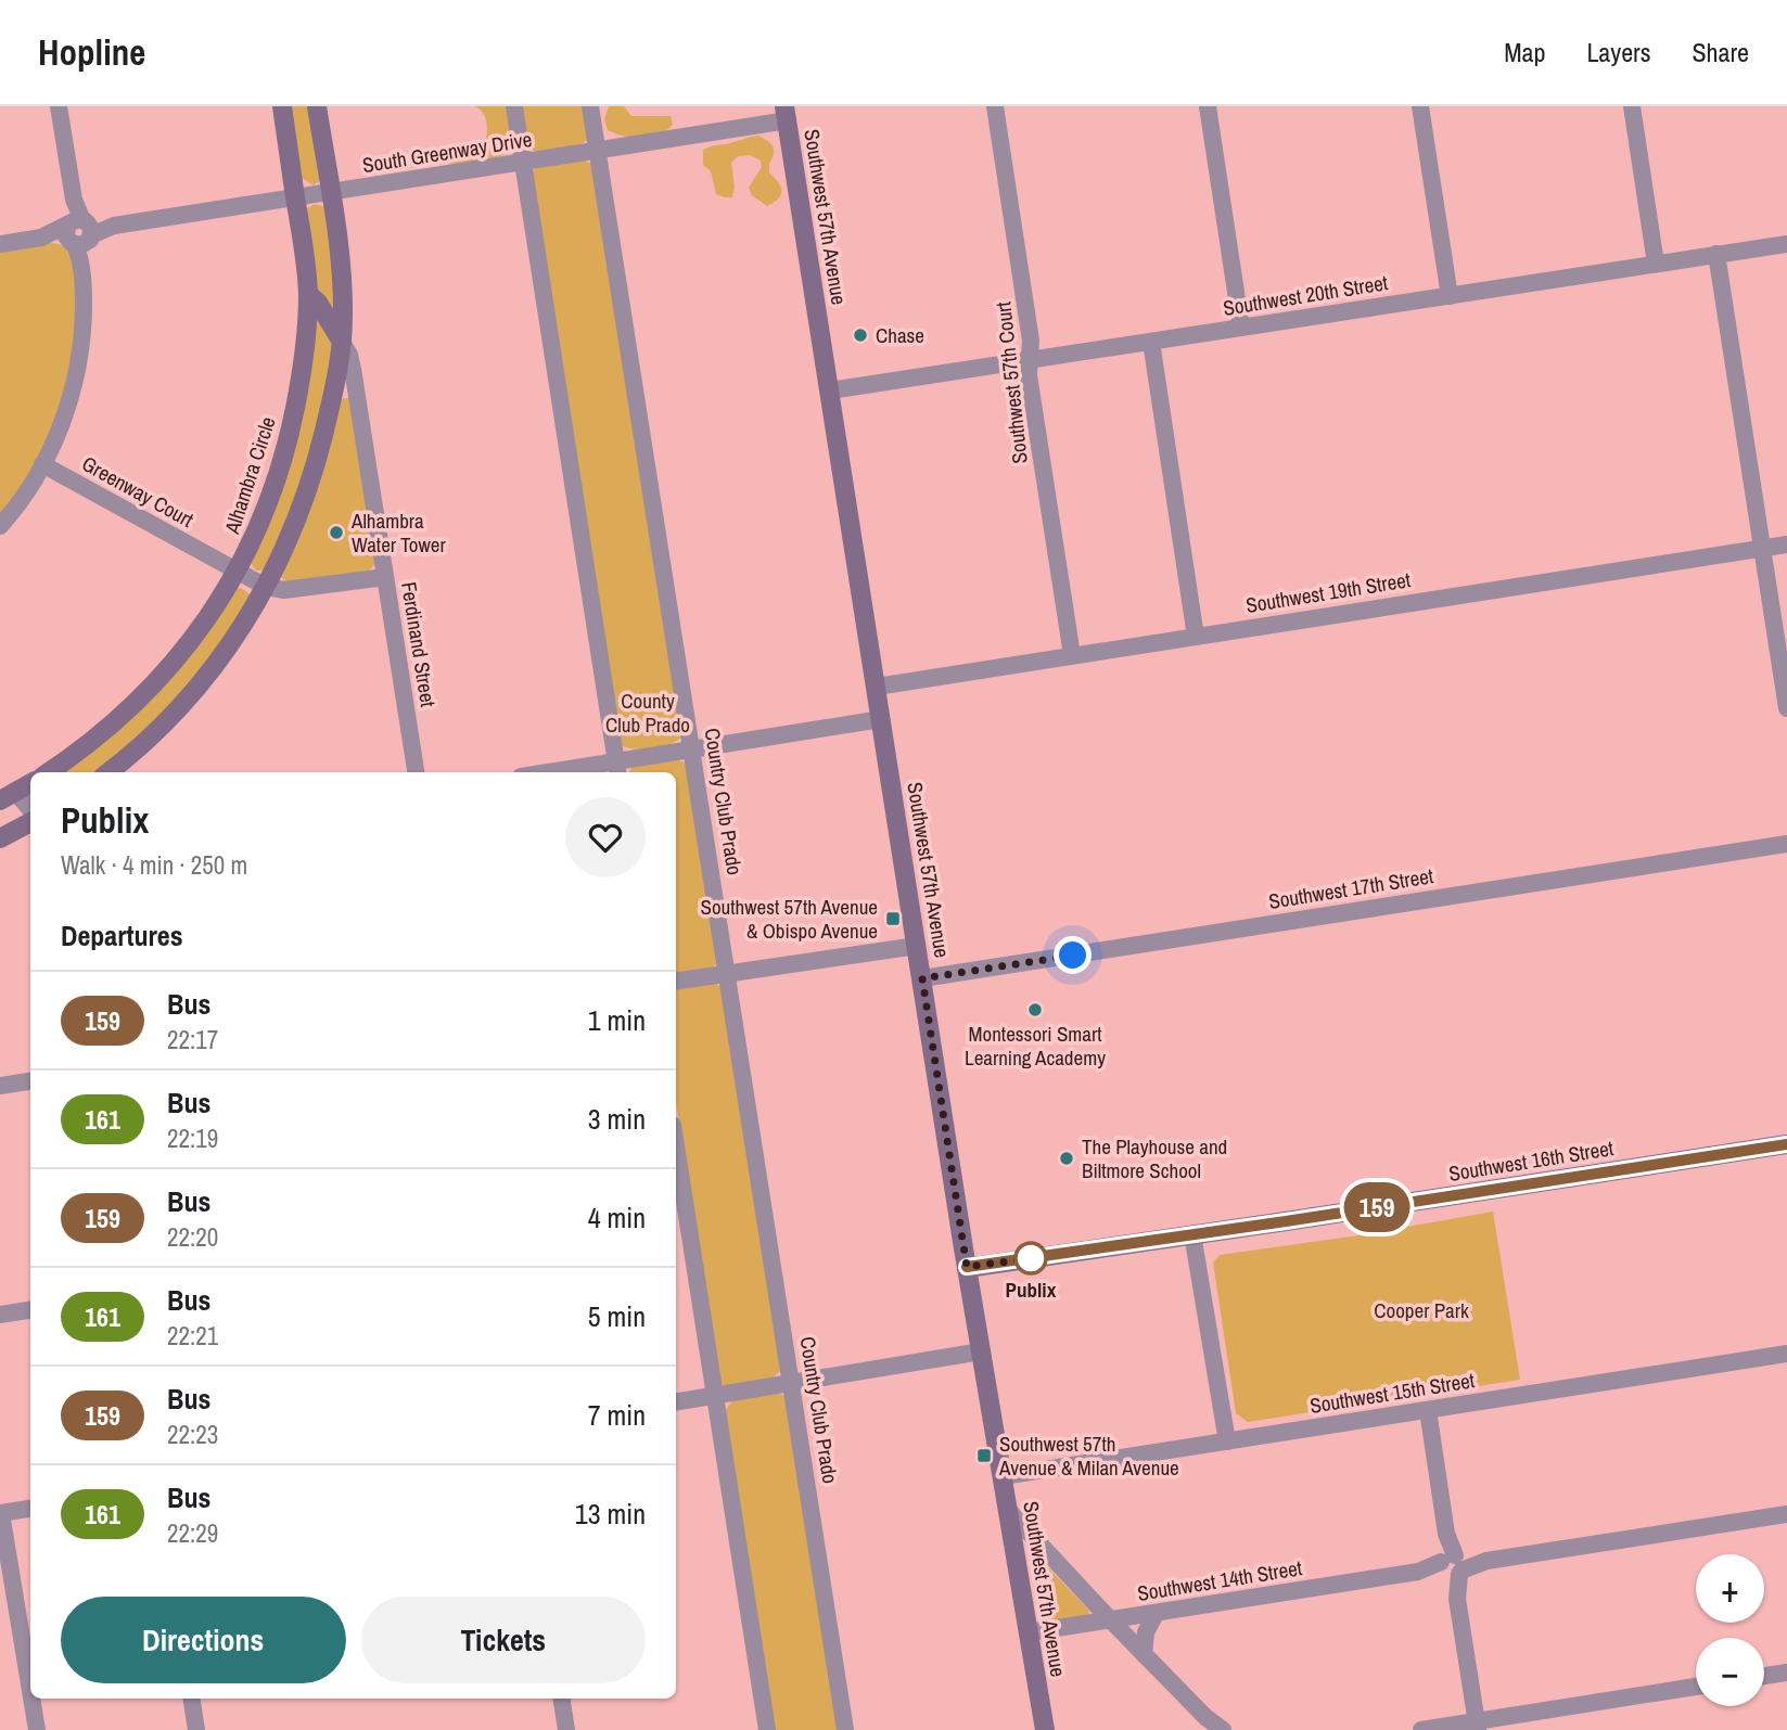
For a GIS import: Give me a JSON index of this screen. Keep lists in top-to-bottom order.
{
  "streets": {
    "street": [
      "South Greenway Drive",
      "Southwest 57th Avenue",
      "Southwest 20th Street",
      "Southwest 57th Court",
      "Alhambra Circle",
      "Greenway Court",
      "Southwest 19th Street",
      "Ferdinand Street",
      "Country Club Prado",
      "Southwest 17th Street",
      "Southwest 16th Street",
      "Southwest 15th Street",
      "Southwest 14th Street"
    ]
  },
  "crossings": [
    ["South Greenway Drive", "Southwest 57th Avenue"],
    ["South Greenway Drive", "Alhambra Circle"],
    ["South Greenway Drive", "Country Club Prado"],
    ["Southwest 57th Avenue", "Southwest 20th Street"],
    ["Southwest 57th Avenue", "Southwest 19th Street"],
    ["Southwest 57th Avenue", "Southwest 17th Street"],
    ["Southwest 57th Avenue", "Southwest 16th Street"],
    ["Southwest 57th Avenue", "Southwest 15th Street"],
    ["Southwest 57th Avenue", "Southwest 14th Street"],
    ["Southwest 20th Street", "Southwest 57th Court"],
    ["Southwest 57th Court", "Southwest 19th Street"],
    ["Alhambra Circle", "Greenway Court"],
    ["Greenway Court", "Ferdinand Street"]
  ],
  "parks": ["County Club Prado", "Cooper Park"],
  "places": {
    "other": [
      "Chase",
      "Alhambra Water Tower",
      "Montessori Smart Learning Academy",
      "The Playhouse and Biltmore School",
      "Publix"
    ],
    "transit": ["Southwest 57th Avenue & Obispo Avenue", "Southwest 57th Avenue & Milan Avenue"]
  },
  "lines": ["bus line 159"],
  "page": {
    "header": "Hopline",
    "nav": ["Map", "Layers", "Share"],
    "on_map": "159",
    "heading": [
      ["Publix", "Walk · 4 min · 250 m"],
      "Departures"
    ],
    "list": [
      {
        "mark": "159",
        "name": "Bus",
        "note": "22:17",
        "value": "1 min"
      },
      {
        "mark": "161",
        "name": "Bus",
        "note": "22:19",
        "value": "3 min"
      },
      {
        "mark": "159",
        "name": "Bus",
        "note": "22:20",
        "value": "4 min"
      },
      {
        "mark": "161",
        "name": "Bus",
        "note": "22:21",
        "value": "5 min"
      },
      {
        "mark": "159",
        "name": "Bus",
        "note": "22:23",
        "value": "7 min"
      },
      {
        "mark": "161",
        "name": "Bus",
        "note": "22:29",
        "value": "13 min"
      }
    ],
    "map_buttons": ["+", "−"],
    "buttons": ["Directions", "Tickets"]
  }
}
